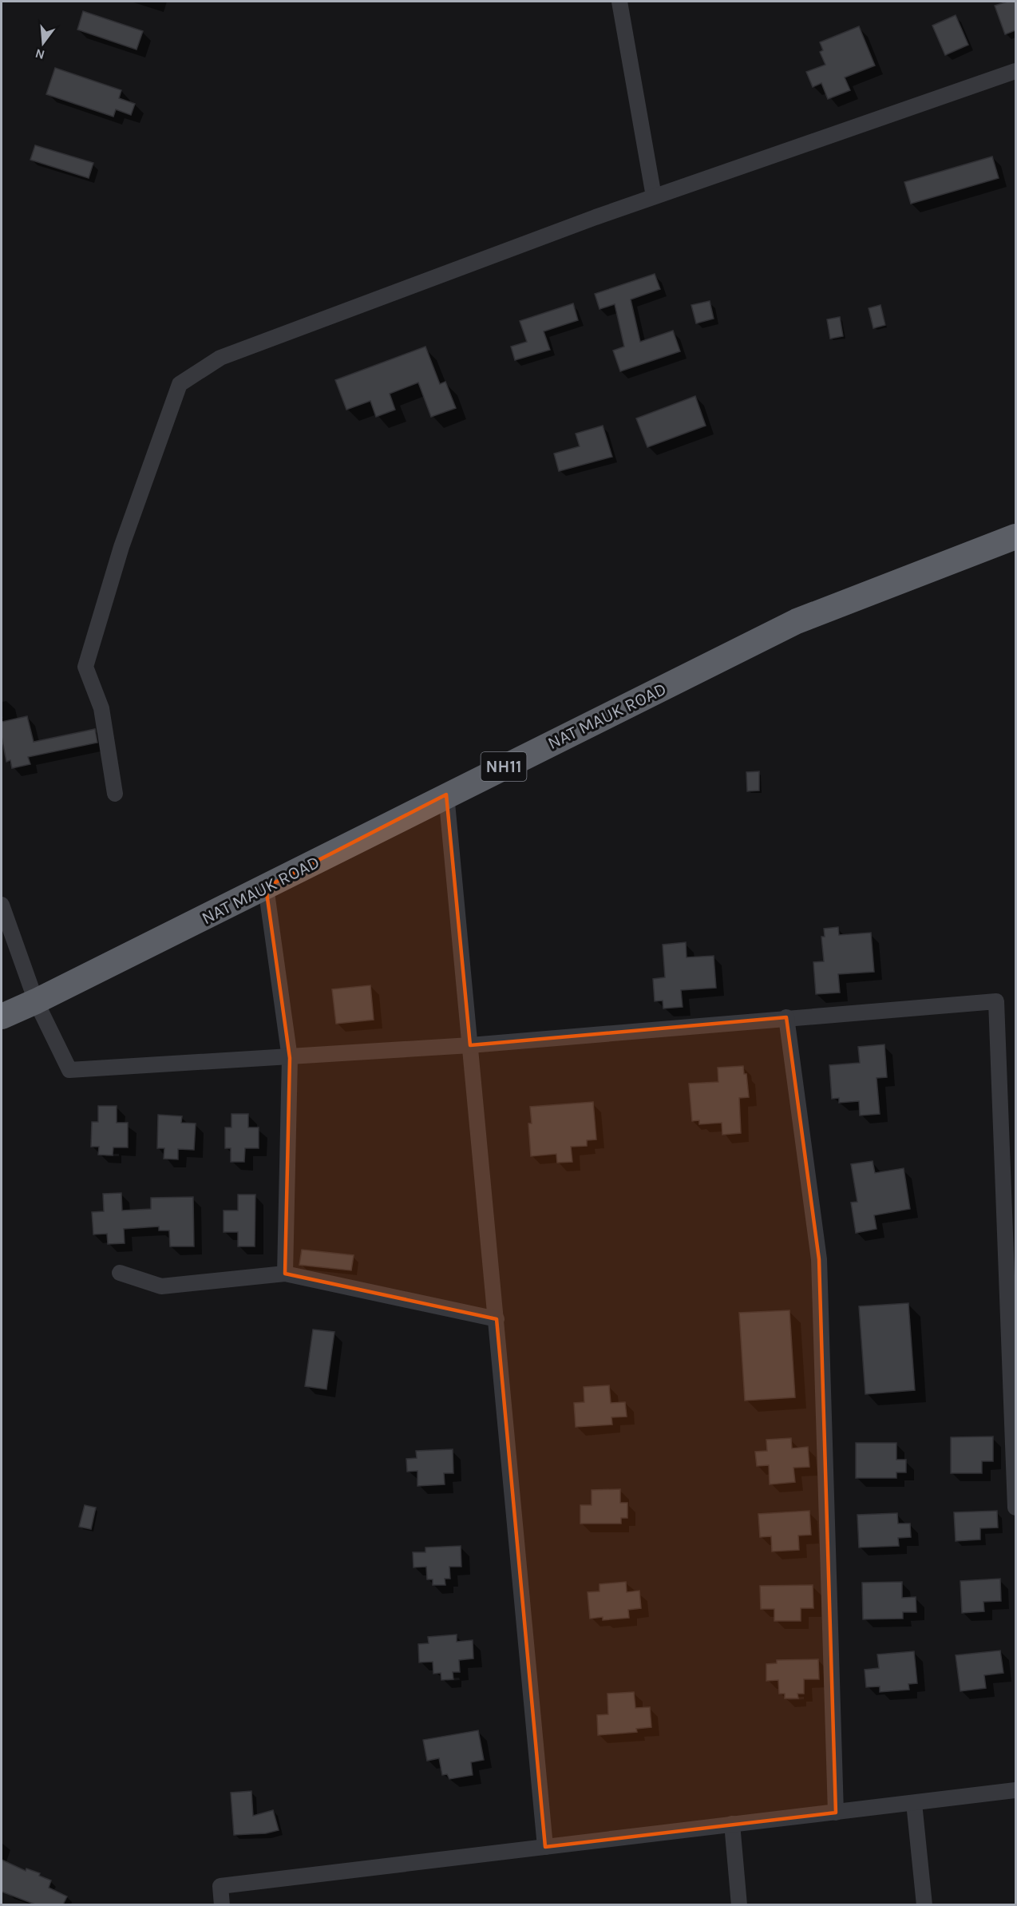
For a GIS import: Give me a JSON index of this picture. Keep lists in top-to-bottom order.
{
  "streets": {
    "highway": ["NAT MAUK ROAD", "NH11"]
  },
  "north": "bottom"
}
